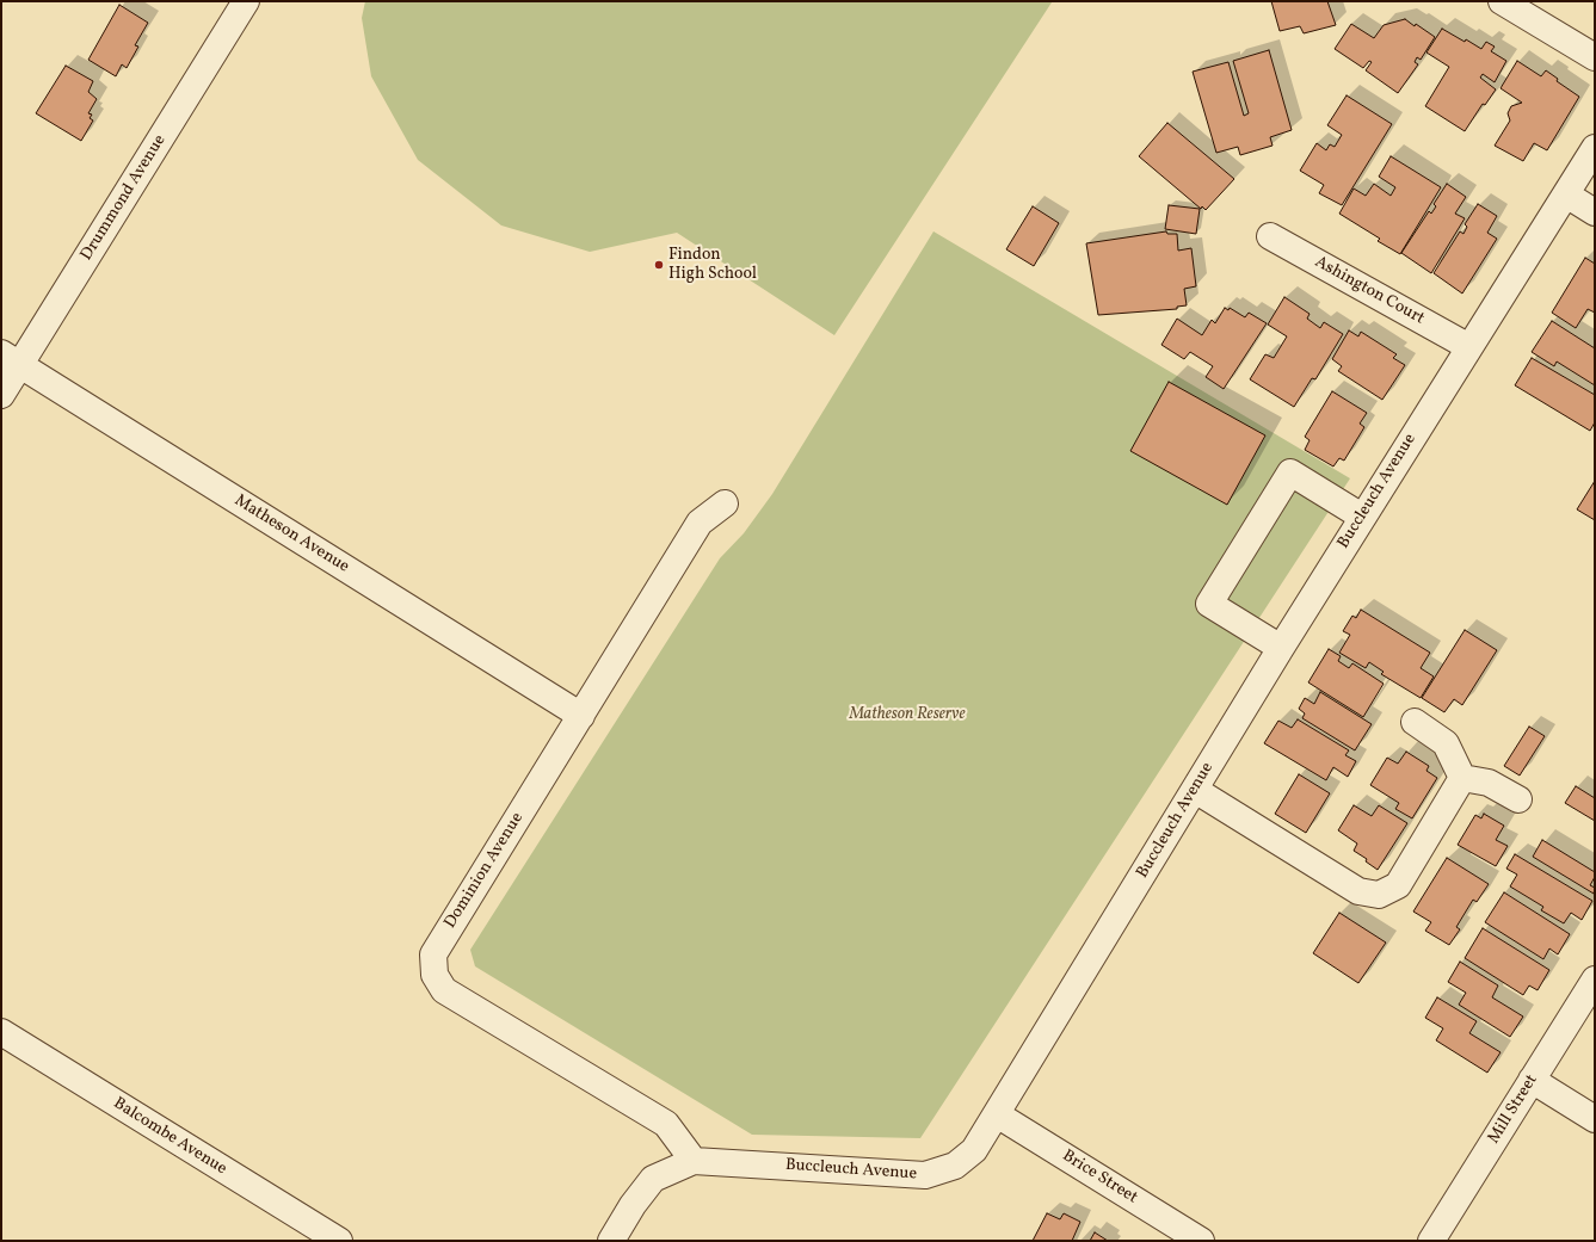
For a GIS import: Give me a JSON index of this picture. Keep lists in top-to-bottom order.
{
  "streets": {
    "street": [
      "Drummond Avenue",
      "Ashington Court",
      "Buccleuch Avenue",
      "Matheson Avenue",
      "Dominion Avenue",
      "Mill Street",
      "Balcombe Avenue",
      "Brice Street"
    ]
  },
  "crossings": [
    ["Drummond Avenue", "Matheson Avenue"],
    ["Ashington Court", "Buccleuch Avenue"],
    ["Buccleuch Avenue", "Dominion Avenue"],
    ["Buccleuch Avenue", "Brice Street"],
    ["Matheson Avenue", "Dominion Avenue"]
  ],
  "parks": ["Matheson Reserve"],
  "places": ["Findon High School"]
}
